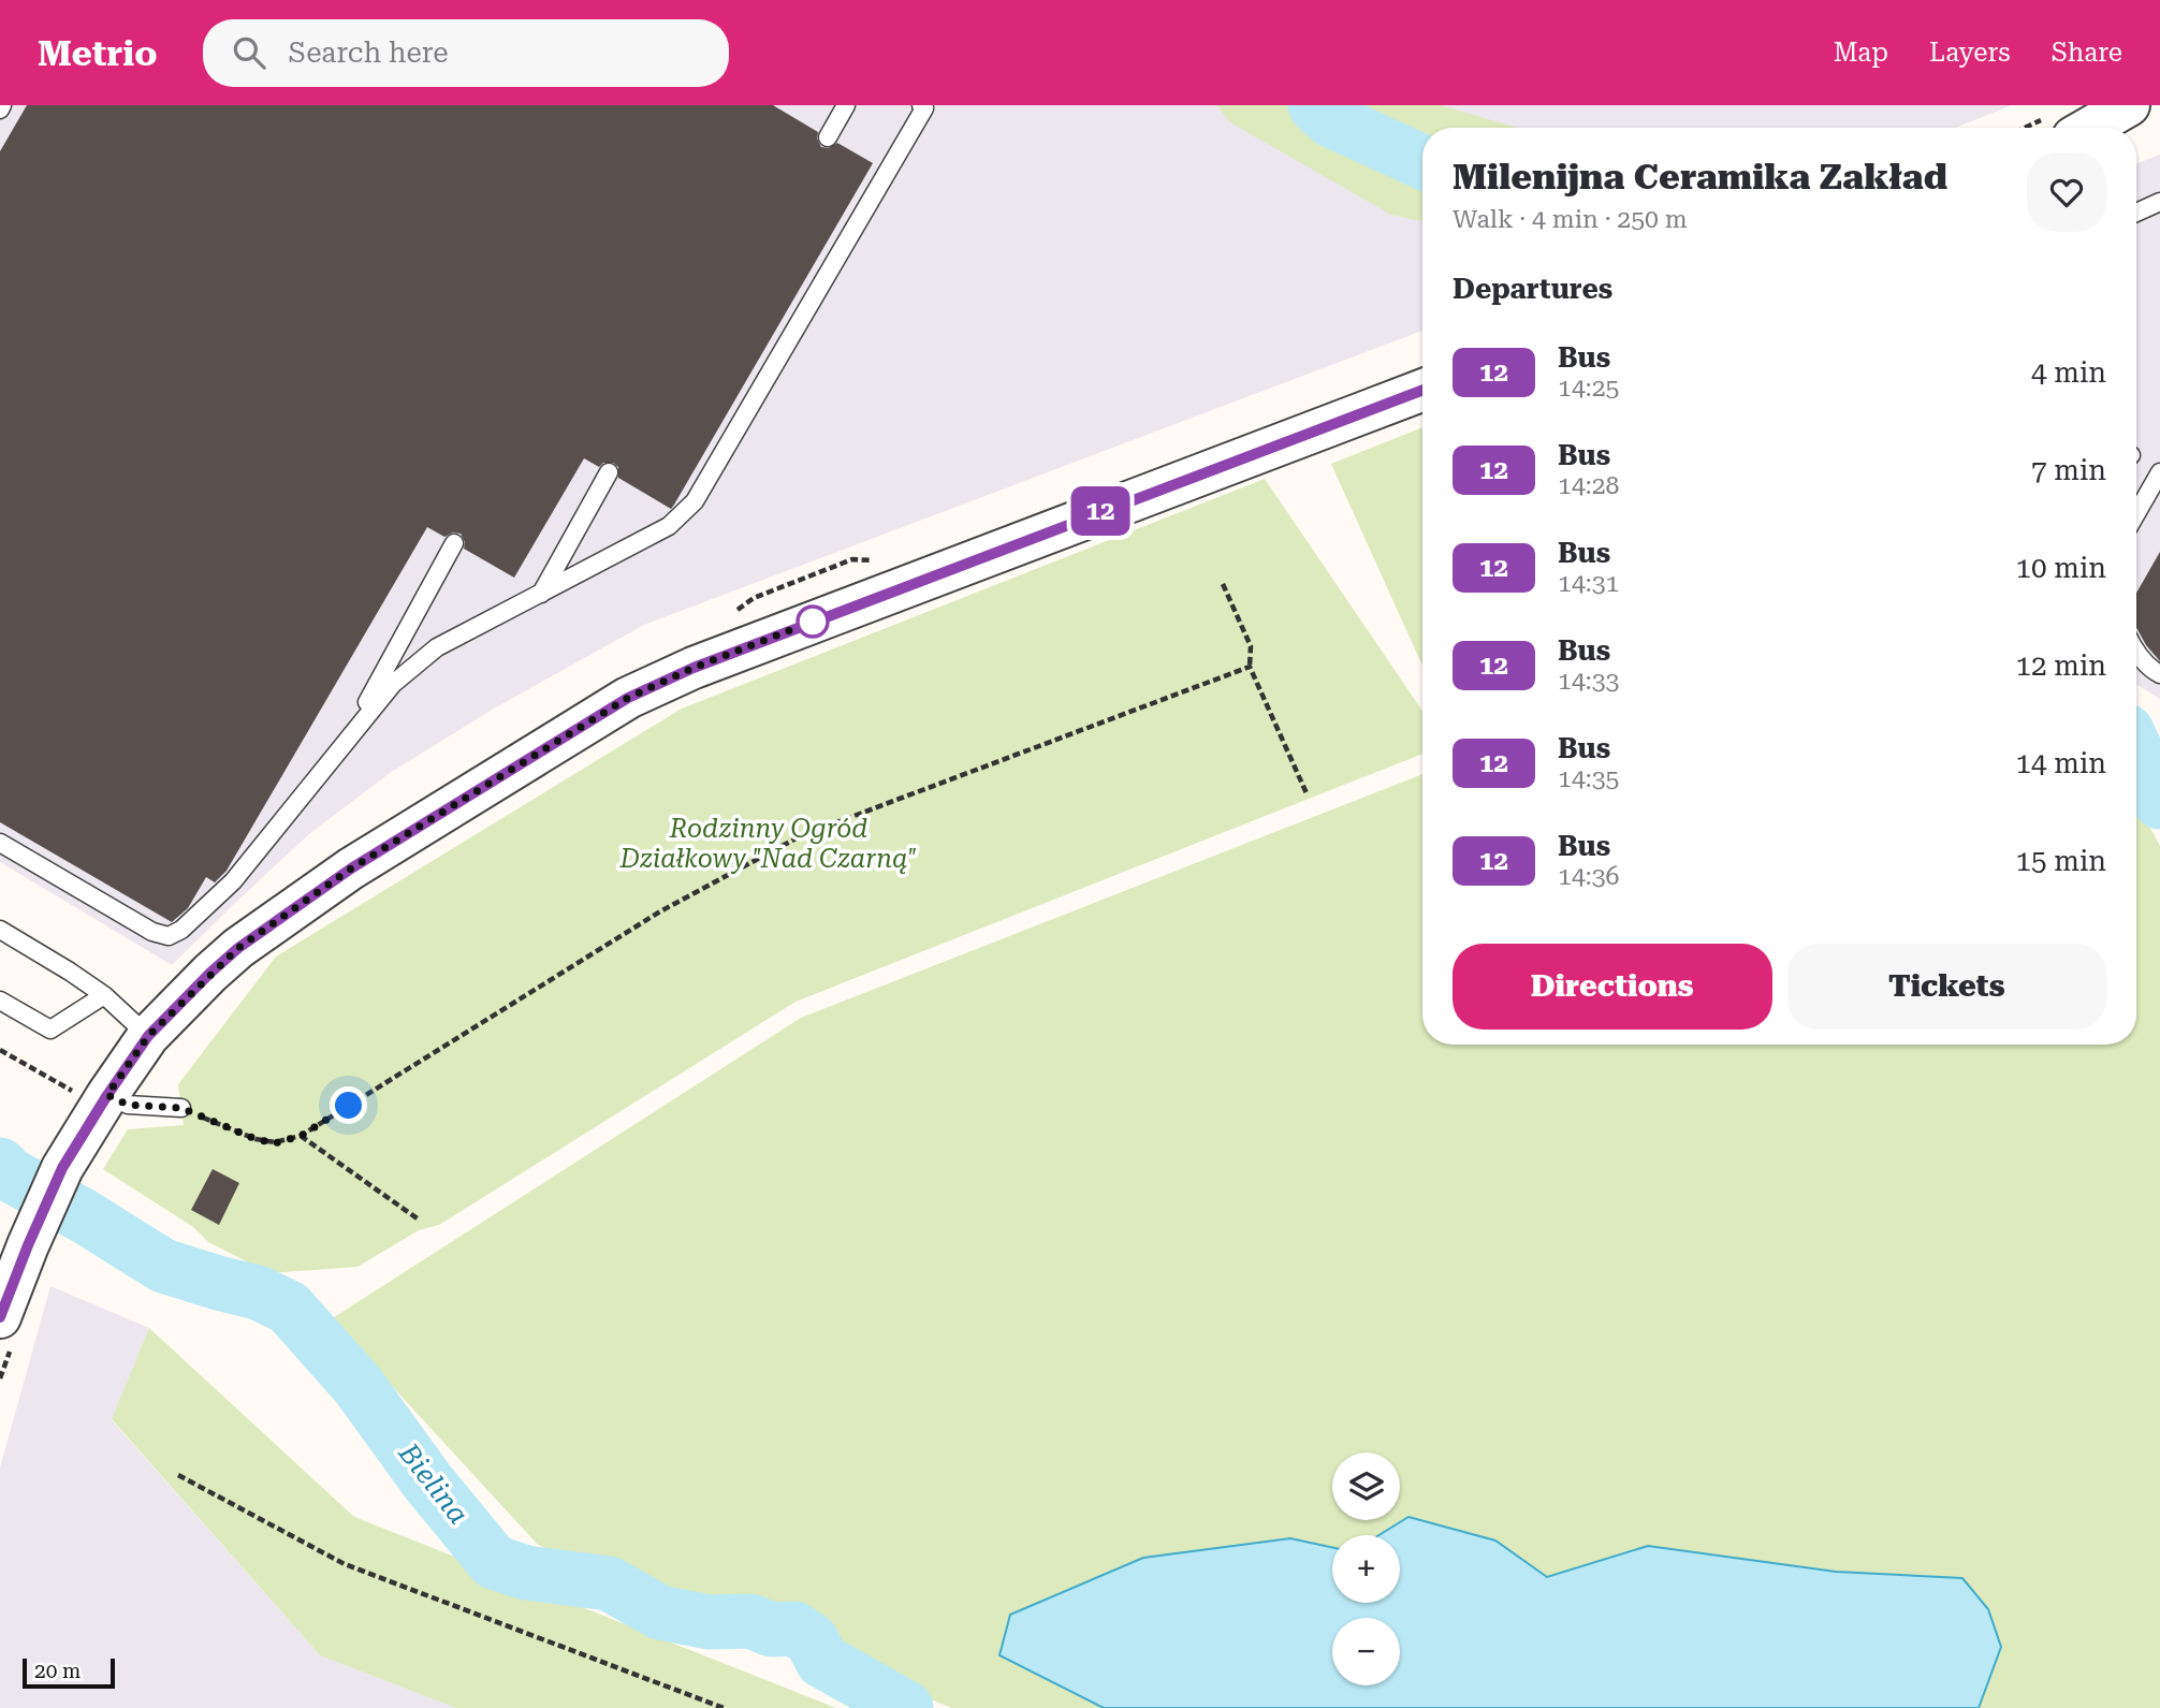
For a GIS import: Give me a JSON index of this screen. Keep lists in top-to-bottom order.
{
  "water": ["Bielina"],
  "parks": ["Rodzinny Ogród Działkowy \"Nad Czarną\""],
  "lines": ["bus line 12"],
  "scale_bar": "20 m",
  "page": {
    "header": "Metrio",
    "search": "Search here",
    "nav": ["Map", "Layers", "Share"],
    "on_map": "12",
    "heading": [
      ["Milenijna Ceramika Zakład", "Walk · 4 min · 250 m"],
      "Departures"
    ],
    "list": [
      {
        "mark": "12",
        "name": "Bus",
        "note": "14:25",
        "value": "4 min"
      },
      {
        "mark": "12",
        "name": "Bus",
        "note": "14:28",
        "value": "7 min"
      },
      {
        "mark": "12",
        "name": "Bus",
        "note": "14:31",
        "value": "10 min"
      },
      {
        "mark": "12",
        "name": "Bus",
        "note": "14:33",
        "value": "12 min"
      },
      {
        "mark": "12",
        "name": "Bus",
        "note": "14:35",
        "value": "14 min"
      },
      {
        "mark": "12",
        "name": "Bus",
        "note": "14:36",
        "value": "15 min"
      }
    ],
    "buttons": ["Directions", "Tickets"],
    "map_buttons": ["+", "−"],
    "scale": "20 m"
  }
}
